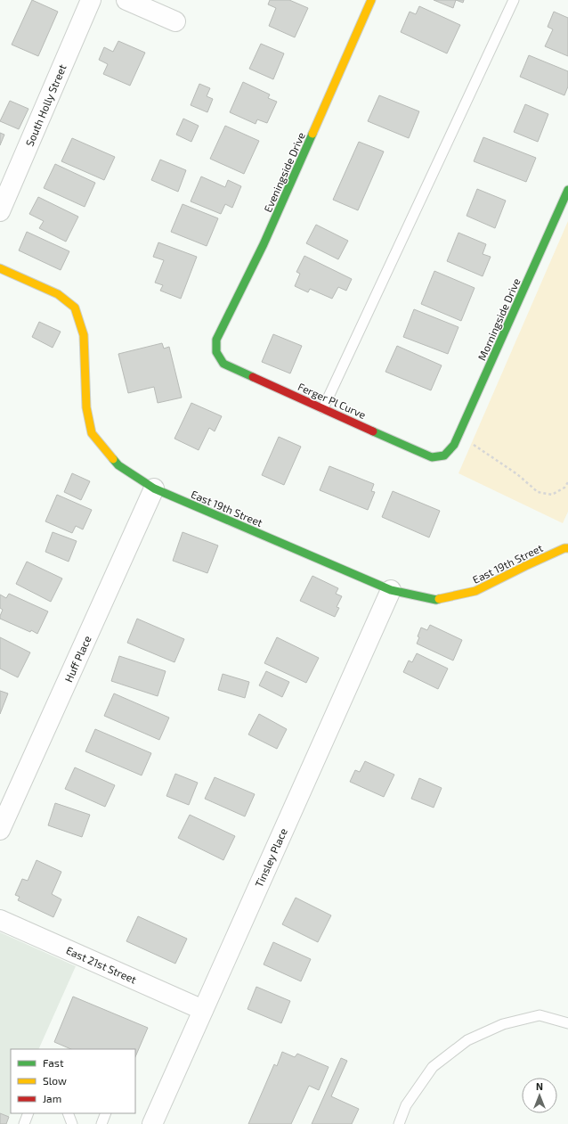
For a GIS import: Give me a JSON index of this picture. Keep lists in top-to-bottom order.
{
  "streets": {
    "street": [
      "South Holly Street",
      "Eveningside Drive",
      "Morningside Drive",
      "Ferger Pl Curve",
      "East 19th Street",
      "Huff Place",
      "Tinsley Place",
      "East 21st Street"
    ]
  },
  "crossings": [
    ["Eveningside Drive", "Ferger Pl Curve"],
    ["Morningside Drive", "Ferger Pl Curve"],
    ["East 19th Street", "Huff Place"],
    ["East 19th Street", "Tinsley Place"],
    ["Tinsley Place", "East 21st Street"]
  ],
  "legend": ["Fast", "Slow", "Jam"],
  "north": "top"
}
